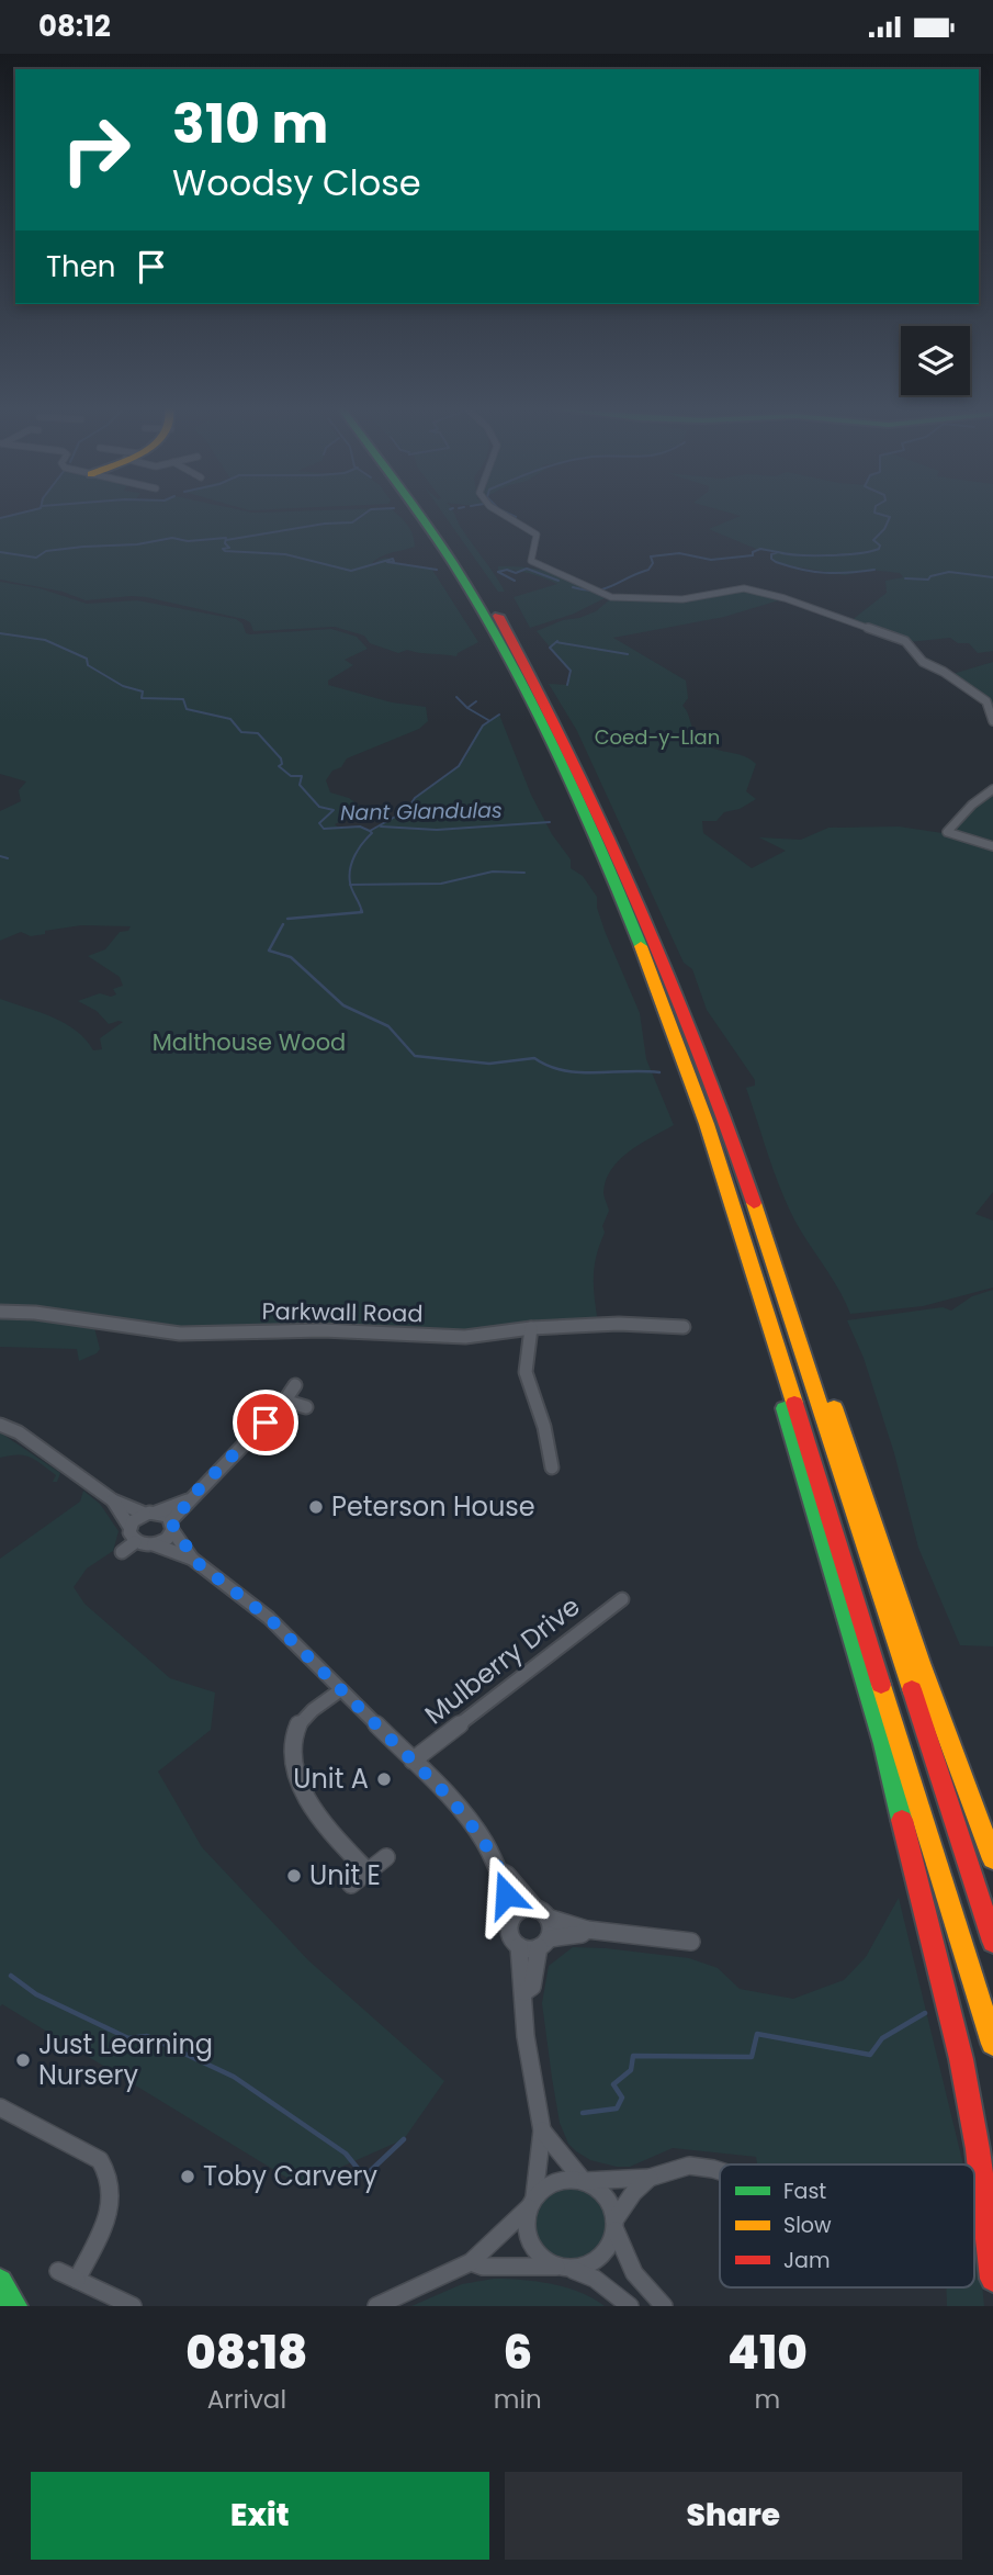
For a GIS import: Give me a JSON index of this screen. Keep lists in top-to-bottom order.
{
  "streets": {
    "street": ["Parkwall Road", "Mulberry Drive"]
  },
  "water": ["Nant Glandulas"],
  "parks": ["Coed-y-Llan", "Malthouse Wood"],
  "places": [
    "Peterson House",
    "Unit A",
    "Unit E",
    "Just Learning Nursery",
    "Toby Carvery"
  ],
  "legend": ["Fast", "Slow", "Jam"],
  "page": {
    "status": "08:12",
    "turn": ["310 m", "Woodsy Close"],
    "then": "Then",
    "eta": [
      "08:18",
      "Arrival",
      "6",
      "min",
      "410",
      "m"
    ],
    "buttons": ["Exit", "Share"]
  }
}
